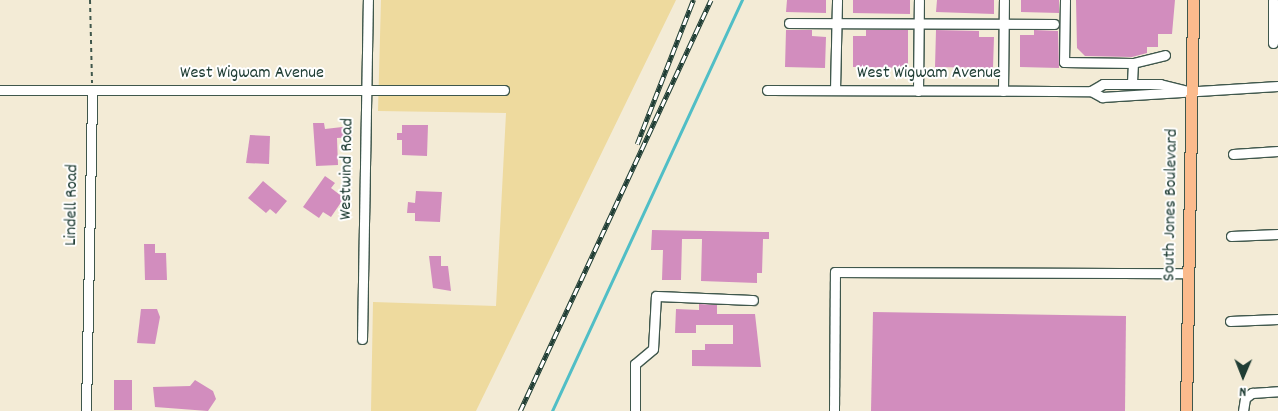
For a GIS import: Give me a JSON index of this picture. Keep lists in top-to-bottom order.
{
  "streets": {
    "main road": ["South Jones Boulevard"],
    "street": ["West Wigwam Avenue", "Westwind Road", "Lindell Road"]
  },
  "crossings": [
    ["West Wigwam Avenue", "Westwind Road"],
    ["West Wigwam Avenue", "Lindell Road"],
    ["West Wigwam Avenue", "South Jones Boulevard"]
  ],
  "north": "bottom"
}
